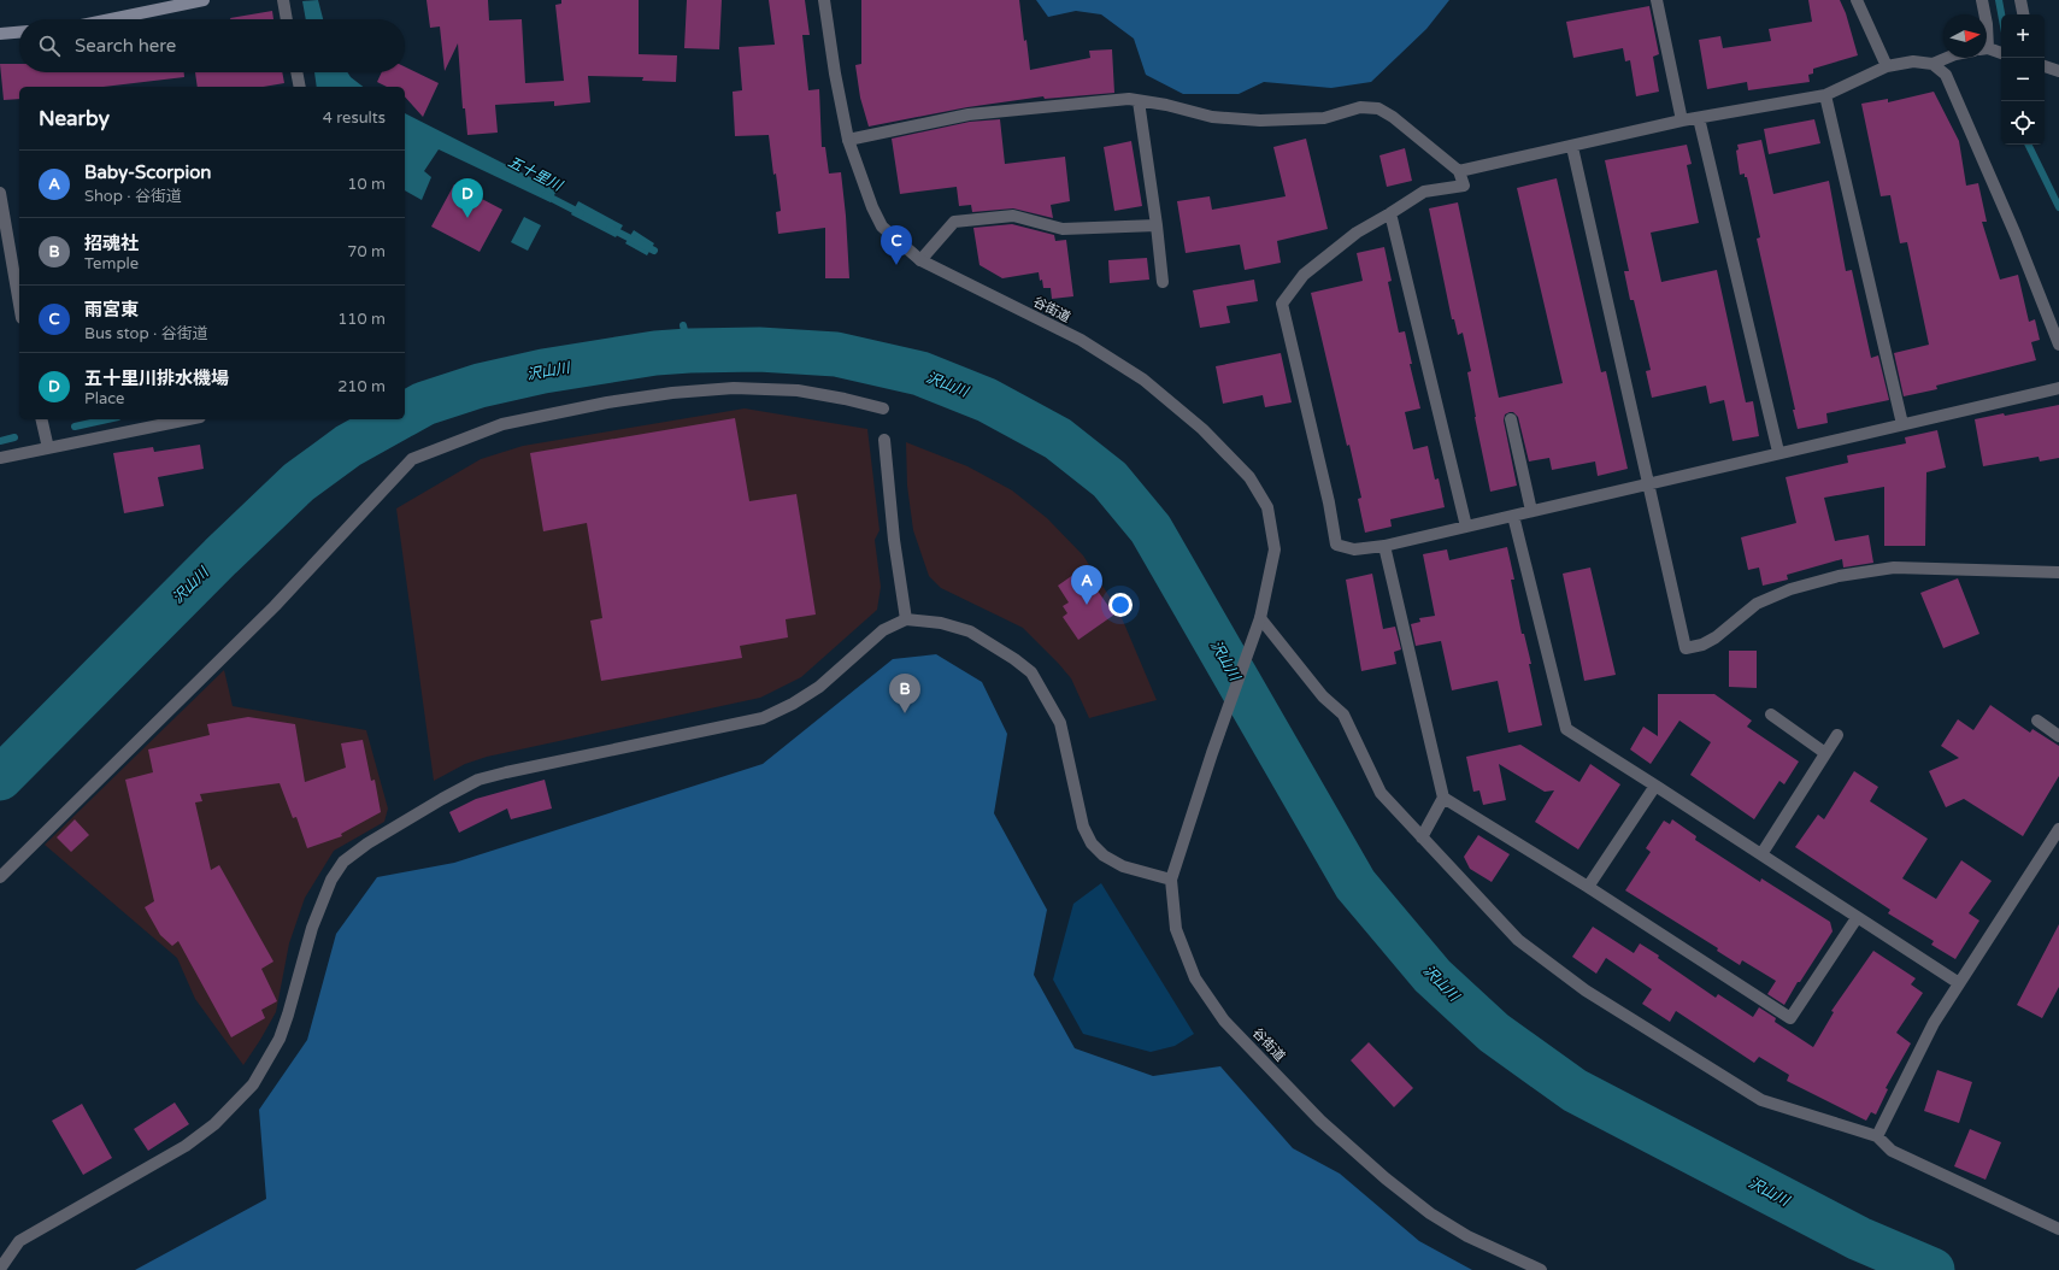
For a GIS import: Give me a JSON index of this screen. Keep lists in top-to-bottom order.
{
  "streets": {
    "street": ["谷街道"]
  },
  "water": ["五十里川", "沢山川"],
  "north": "right",
  "page": {
    "map_buttons": ["+", "−"],
    "search": "Search here",
    "heading": ["Nearby", "4 results"],
    "list": [
      {
        "mark": "A",
        "name": "Baby-Scorpion",
        "note": "Shop · 谷街道",
        "value": "10 m"
      },
      {
        "mark": "B",
        "name": "招魂社",
        "note": "Temple",
        "value": "70 m"
      },
      {
        "mark": "C",
        "name": "雨宮東",
        "note": "Bus stop · 谷街道",
        "value": "110 m"
      },
      {
        "mark": "D",
        "name": "五十里川排水機場",
        "note": "Place",
        "value": "210 m"
      }
    ],
    "pins": [
      "D",
      "C",
      "A",
      "B"
    ]
  }
}
